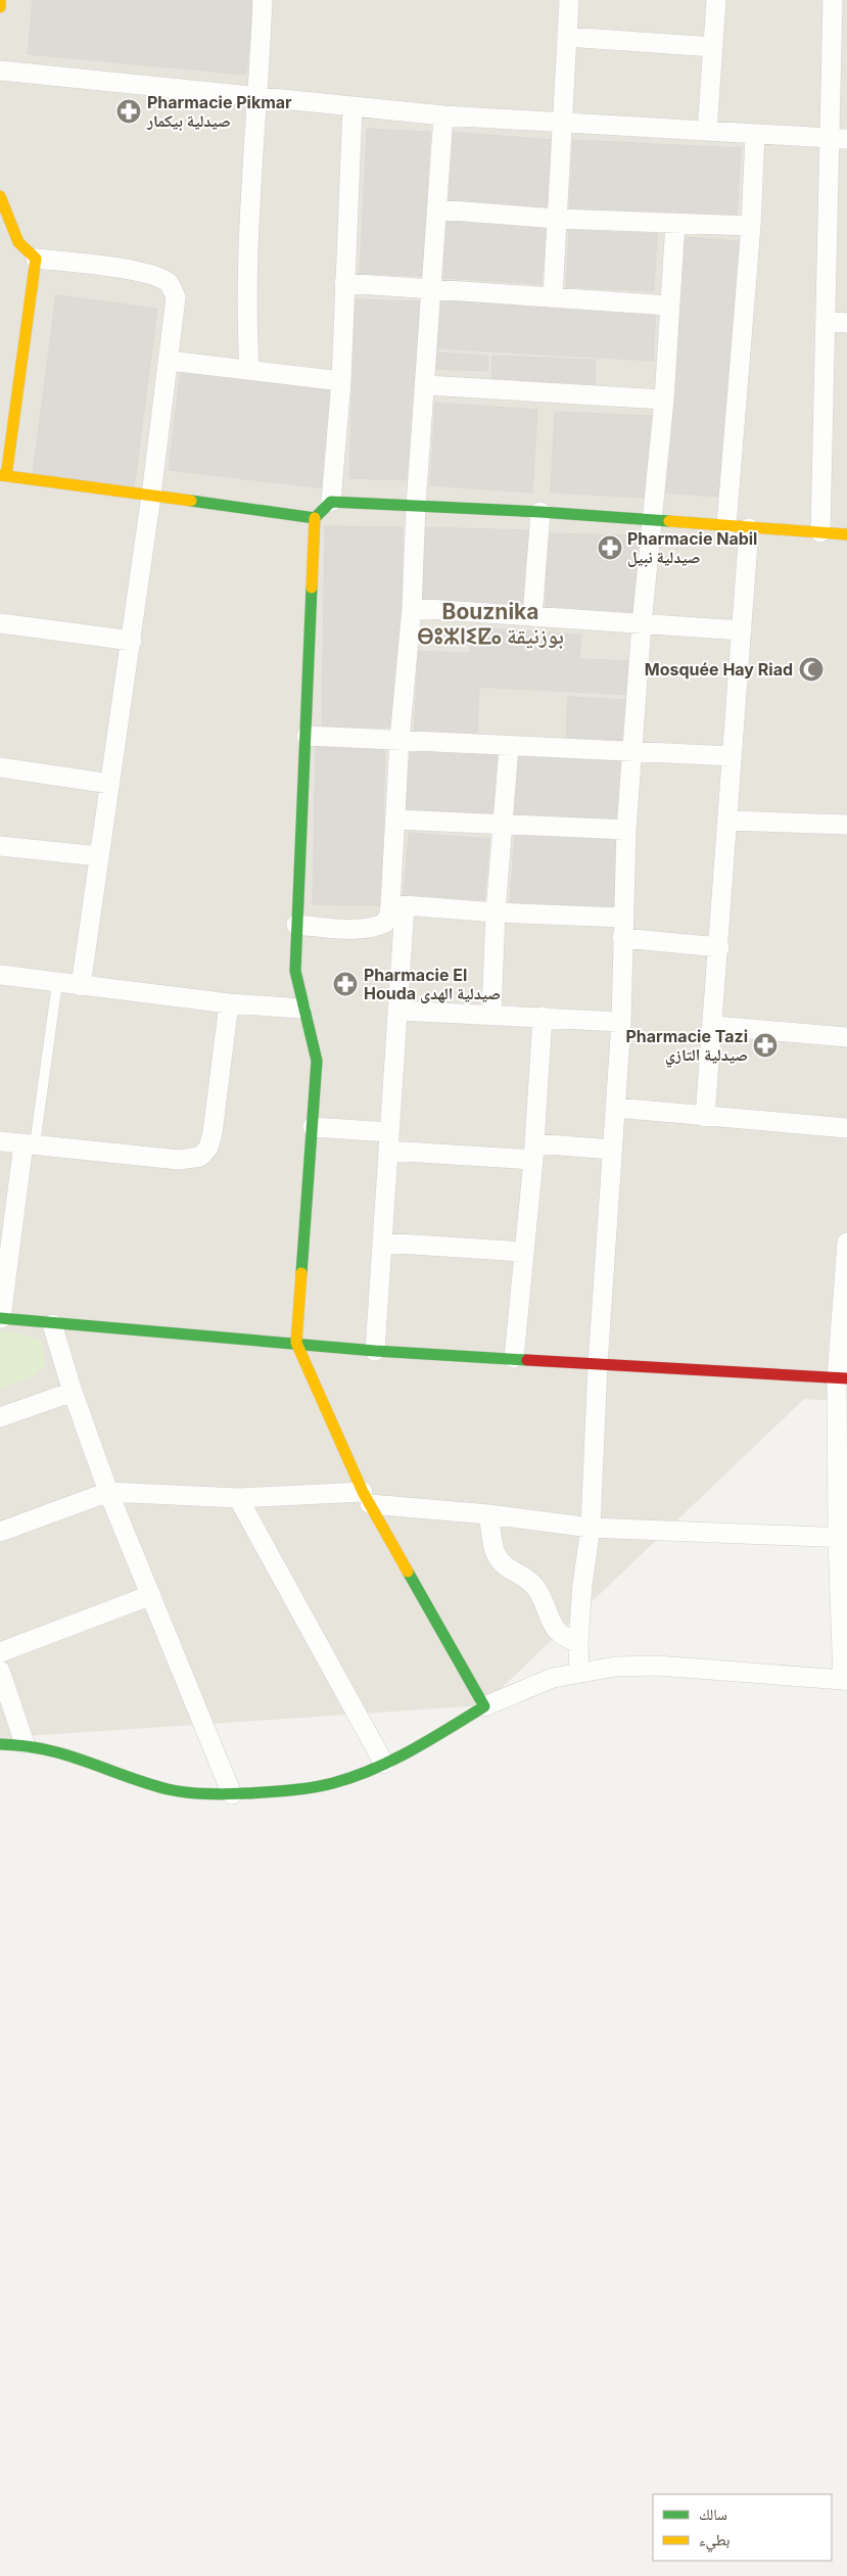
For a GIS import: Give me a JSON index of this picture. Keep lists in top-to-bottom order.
{
  "districts": ["Bouznika ⴱⵓⵣⵏⵉⵇⴰ بوزنيقة"],
  "places": {
    "pharmacy": [
      "Pharmacie Pikmar صيدلية بيكمار",
      "Pharmacie Nabil صيدلية نبيل",
      "Pharmacie El Houda صيدلية الهدى",
      "Pharmacie Tazi صيدلية التازي"
    ],
    "mosque": ["Mosquée Hay Riad"]
  },
  "legend": ["سالك", "بطيء"]
}
